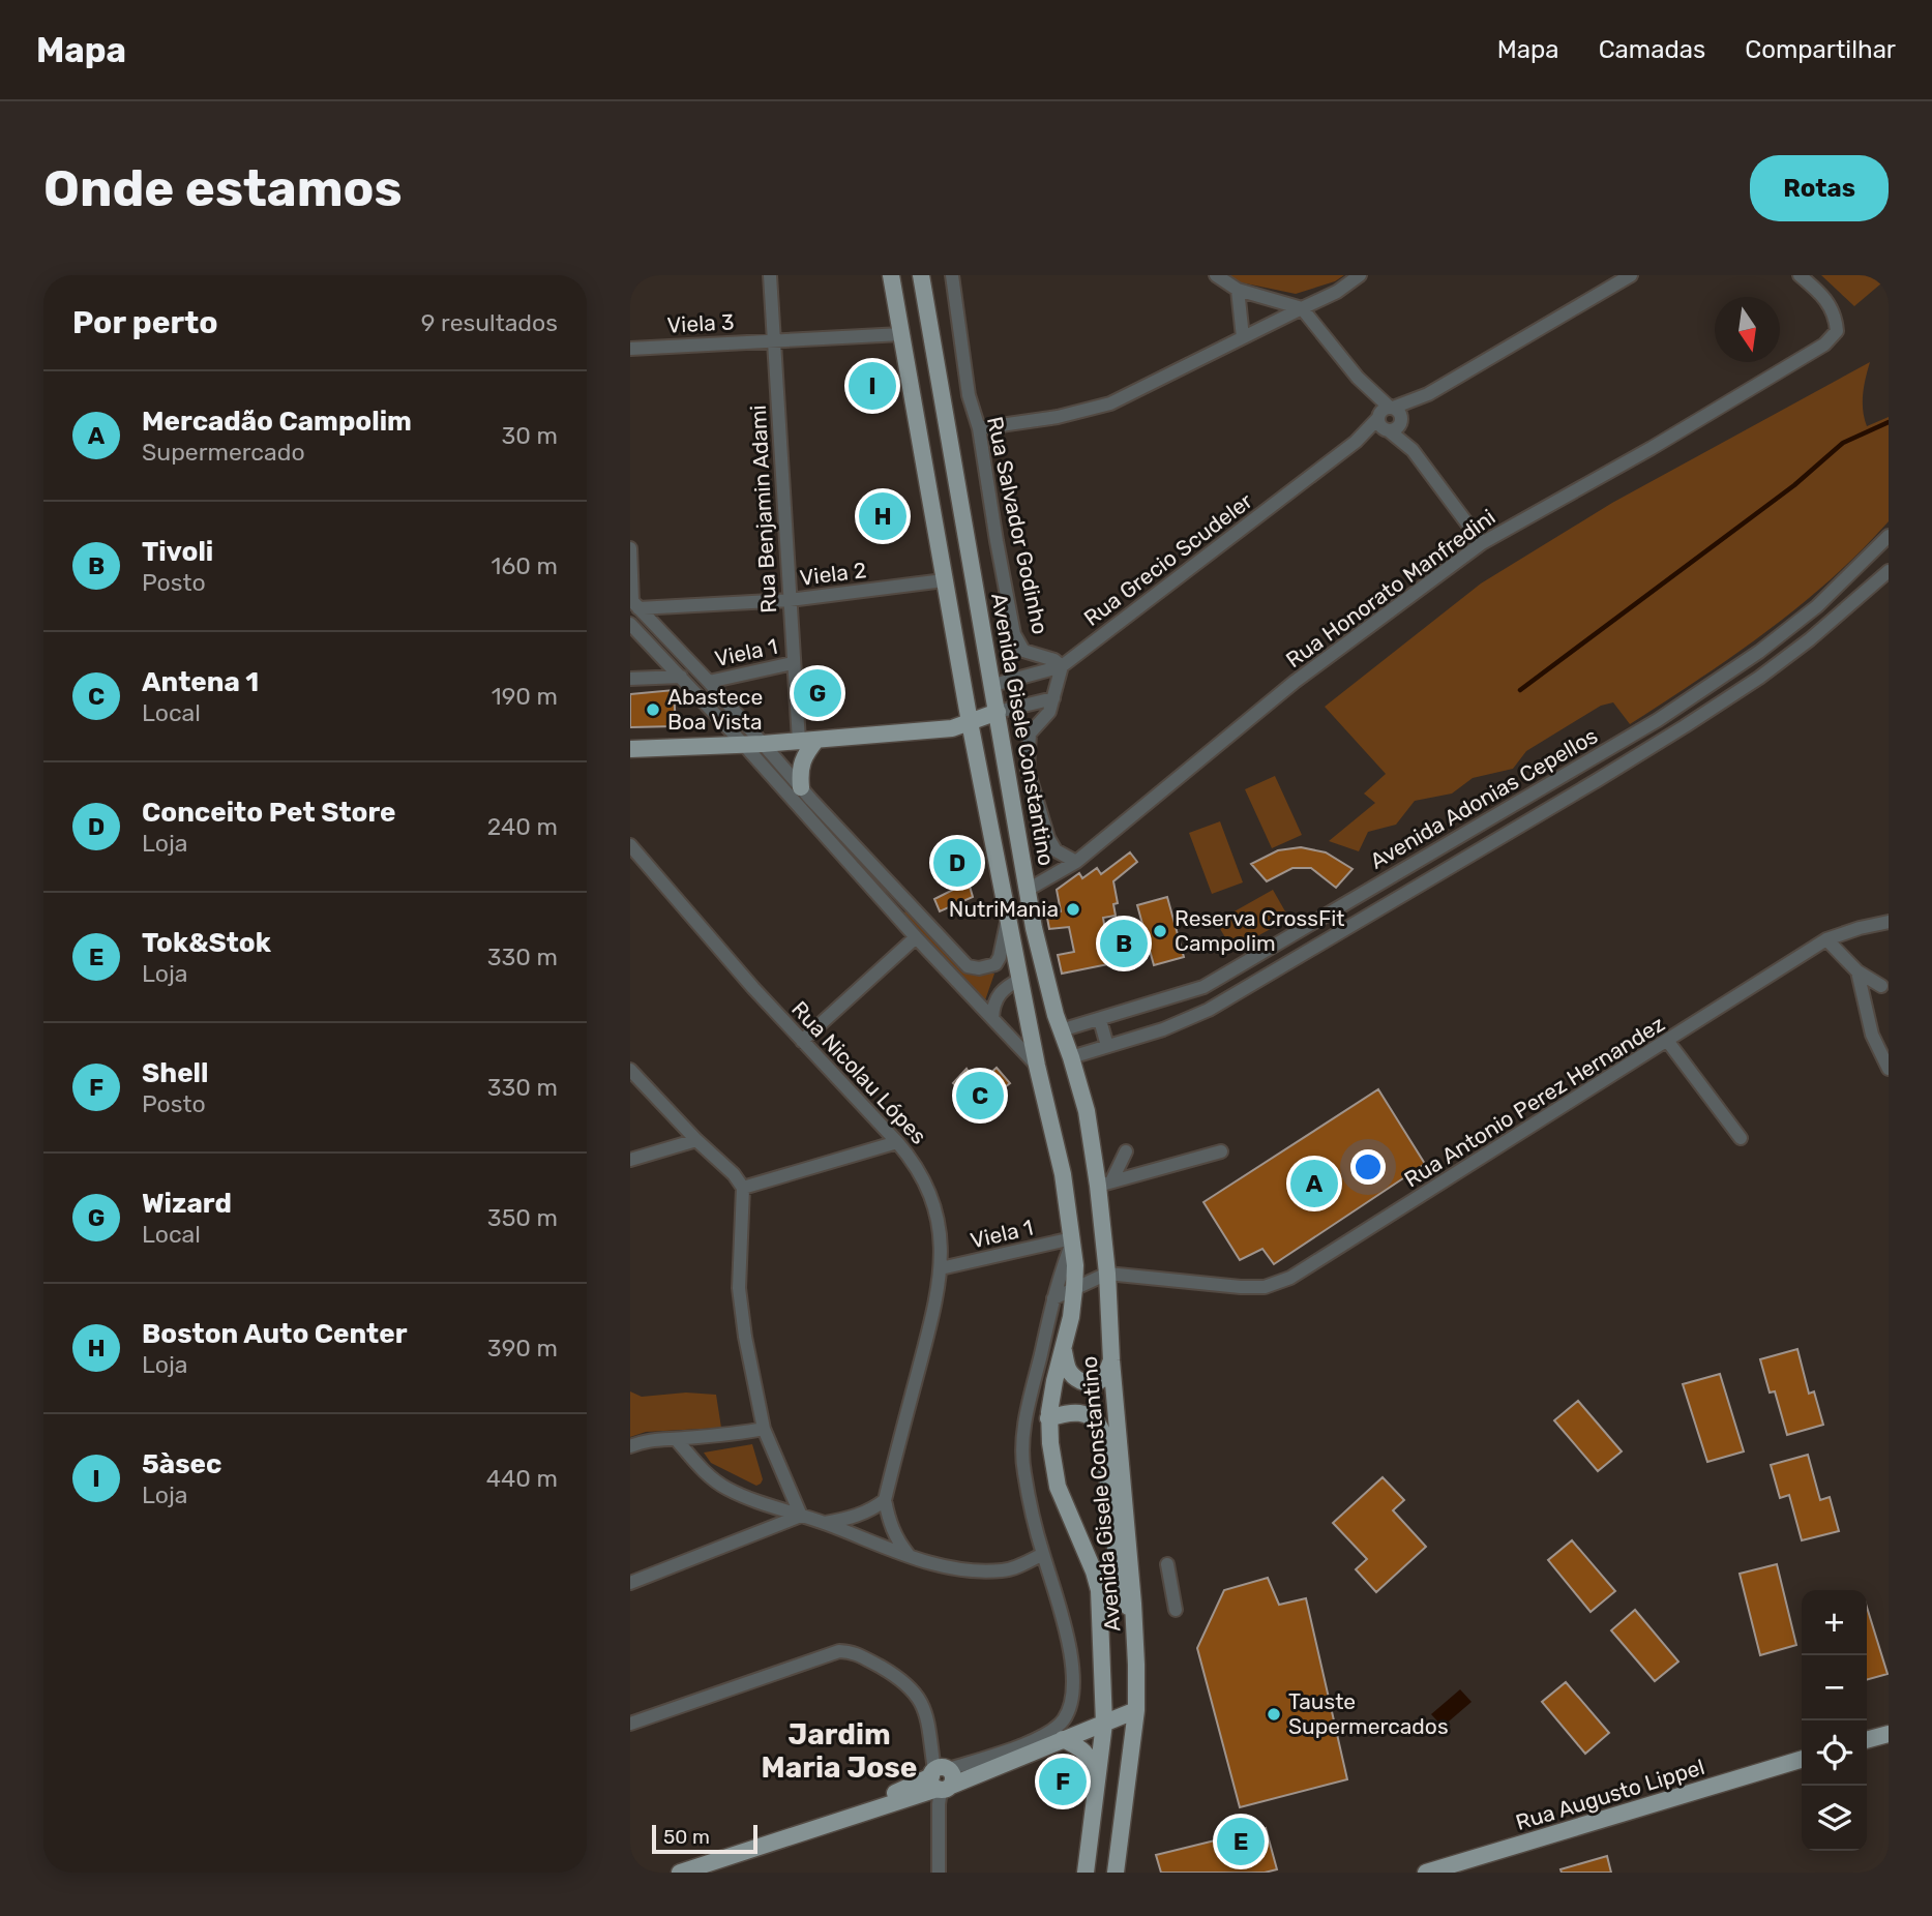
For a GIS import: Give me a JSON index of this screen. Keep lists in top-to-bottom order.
{
  "streets": {
    "main road": ["Avenida Gisele Constantino", "Rua Augusto Lippel"],
    "street": [
      "Viela 3",
      "Rua Benjamin Adami",
      "Rua Salvador Godinho",
      "Rua Grecio Scudeler",
      "Viela 2",
      "Rua Honorato Manfredini",
      "Viela 1",
      "Avenida Adonias Cepellos",
      "Rua Nicolau Lópes",
      "Rua Antonio Perez Hernandez"
    ]
  },
  "crossings": [
    ["Viela 3", "Rua Benjamin Adami"],
    ["Viela 3", "Avenida Gisele Constantino"],
    ["Rua Benjamin Adami", "Viela 2"],
    ["Rua Benjamin Adami", "Viela 1"],
    ["Rua Salvador Godinho", "Rua Grecio Scudeler"],
    ["Rua Grecio Scudeler", "Avenida Gisele Constantino"],
    ["Viela 2", "Avenida Gisele Constantino"],
    ["Rua Honorato Manfredini", "Avenida Gisele Constantino"],
    ["Viela 1", "Avenida Gisele Constantino"],
    ["Viela 1", "Rua Nicolau Lópes"],
    ["Avenida Gisele Constantino", "Avenida Adonias Cepellos"],
    ["Avenida Gisele Constantino", "Rua Antonio Perez Hernandez"]
  ],
  "districts": ["Jardim Maria Jose"],
  "places": [
    "Abastece Boa Vista",
    "NutriMania",
    "Reserva CrossFit Campolim",
    "Tauste Supermercados"
  ],
  "scale_bar": "50 m",
  "north": "bottom",
  "page": {
    "header": "Mapa",
    "nav": ["Mapa", "Camadas", "Compartilhar"],
    "buttons": "Rotas",
    "title": "Onde estamos",
    "heading": ["Por perto", "9 resultados"],
    "pins": [
      "I",
      "H",
      "G",
      "D",
      "B",
      "C",
      "A",
      "F",
      "E"
    ],
    "list": [
      {
        "mark": "A",
        "name": "Mercadão Campolim",
        "note": "Supermercado",
        "value": "30 m"
      },
      {
        "mark": "B",
        "name": "Tivoli",
        "note": "Posto",
        "value": "160 m"
      },
      {
        "mark": "C",
        "name": "Antena 1",
        "note": "Local",
        "value": "190 m"
      },
      {
        "mark": "D",
        "name": "Conceito Pet Store",
        "note": "Loja",
        "value": "240 m"
      },
      {
        "mark": "E",
        "name": "Tok&Stok",
        "note": "Loja",
        "value": "330 m"
      },
      {
        "mark": "F",
        "name": "Shell",
        "note": "Posto",
        "value": "330 m"
      },
      {
        "mark": "G",
        "name": "Wizard",
        "note": "Local",
        "value": "350 m"
      },
      {
        "mark": "H",
        "name": "Boston Auto Center",
        "note": "Loja",
        "value": "390 m"
      },
      {
        "mark": "I",
        "name": "5àsec",
        "note": "Loja",
        "value": "440 m"
      }
    ],
    "map_buttons": ["+", "−"],
    "scale": "50 m"
  }
}
